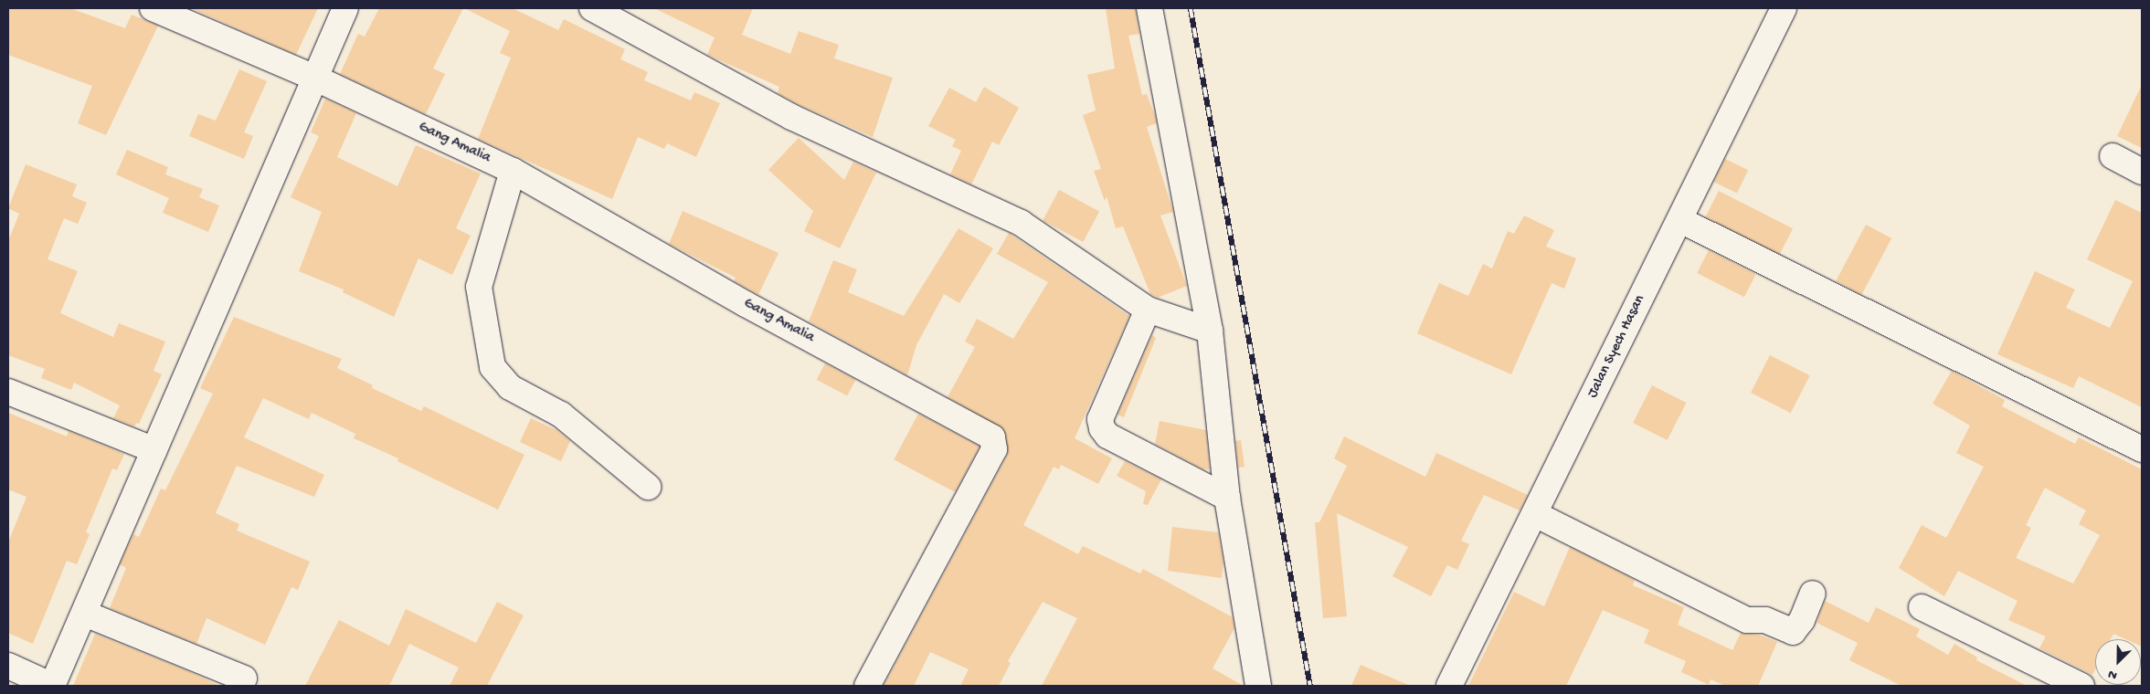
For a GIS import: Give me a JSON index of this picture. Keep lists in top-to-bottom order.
{
  "streets": {
    "street": ["Gang Amalia", "Jalan Syech Hasan"]
  },
  "north": "bottom left"
}
